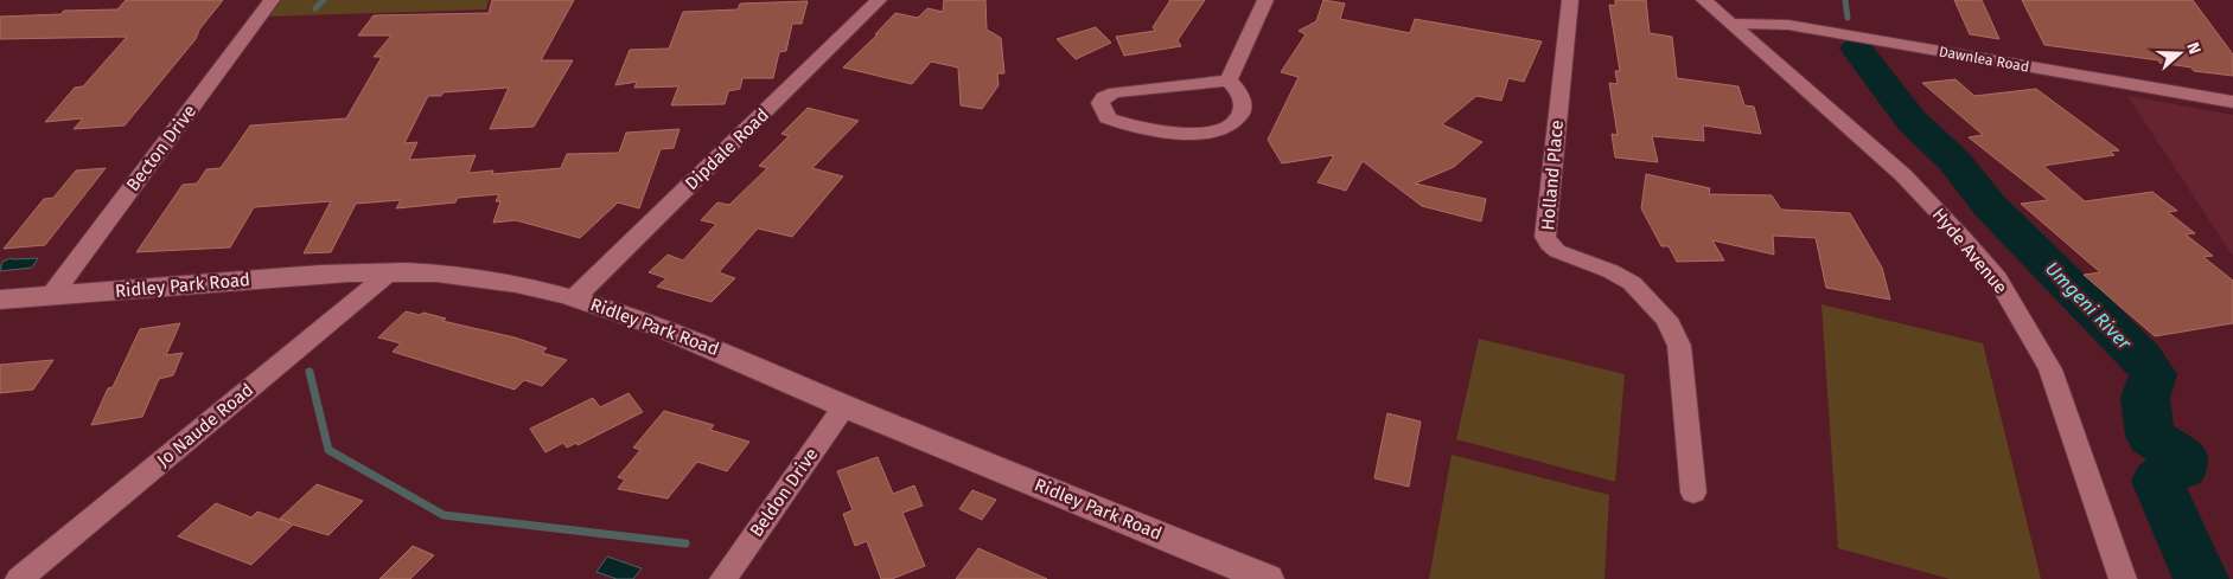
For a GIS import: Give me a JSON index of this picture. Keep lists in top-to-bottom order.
{
  "streets": {
    "street": [
      "Dawnlea Road",
      "Becton Drive",
      "Dipdale Road",
      "Holland Place",
      "Hyde Avenue",
      "Ridley Park Road",
      "Jo Naude Road",
      "Beldon Drive"
    ]
  },
  "crossings": [
    ["Dawnlea Road", "Hyde Avenue"],
    ["Becton Drive", "Ridley Park Road"],
    ["Dipdale Road", "Ridley Park Road"],
    ["Ridley Park Road", "Jo Naude Road"],
    ["Ridley Park Road", "Beldon Drive"]
  ],
  "water": ["Umgeni River"],
  "north": "right"
}
